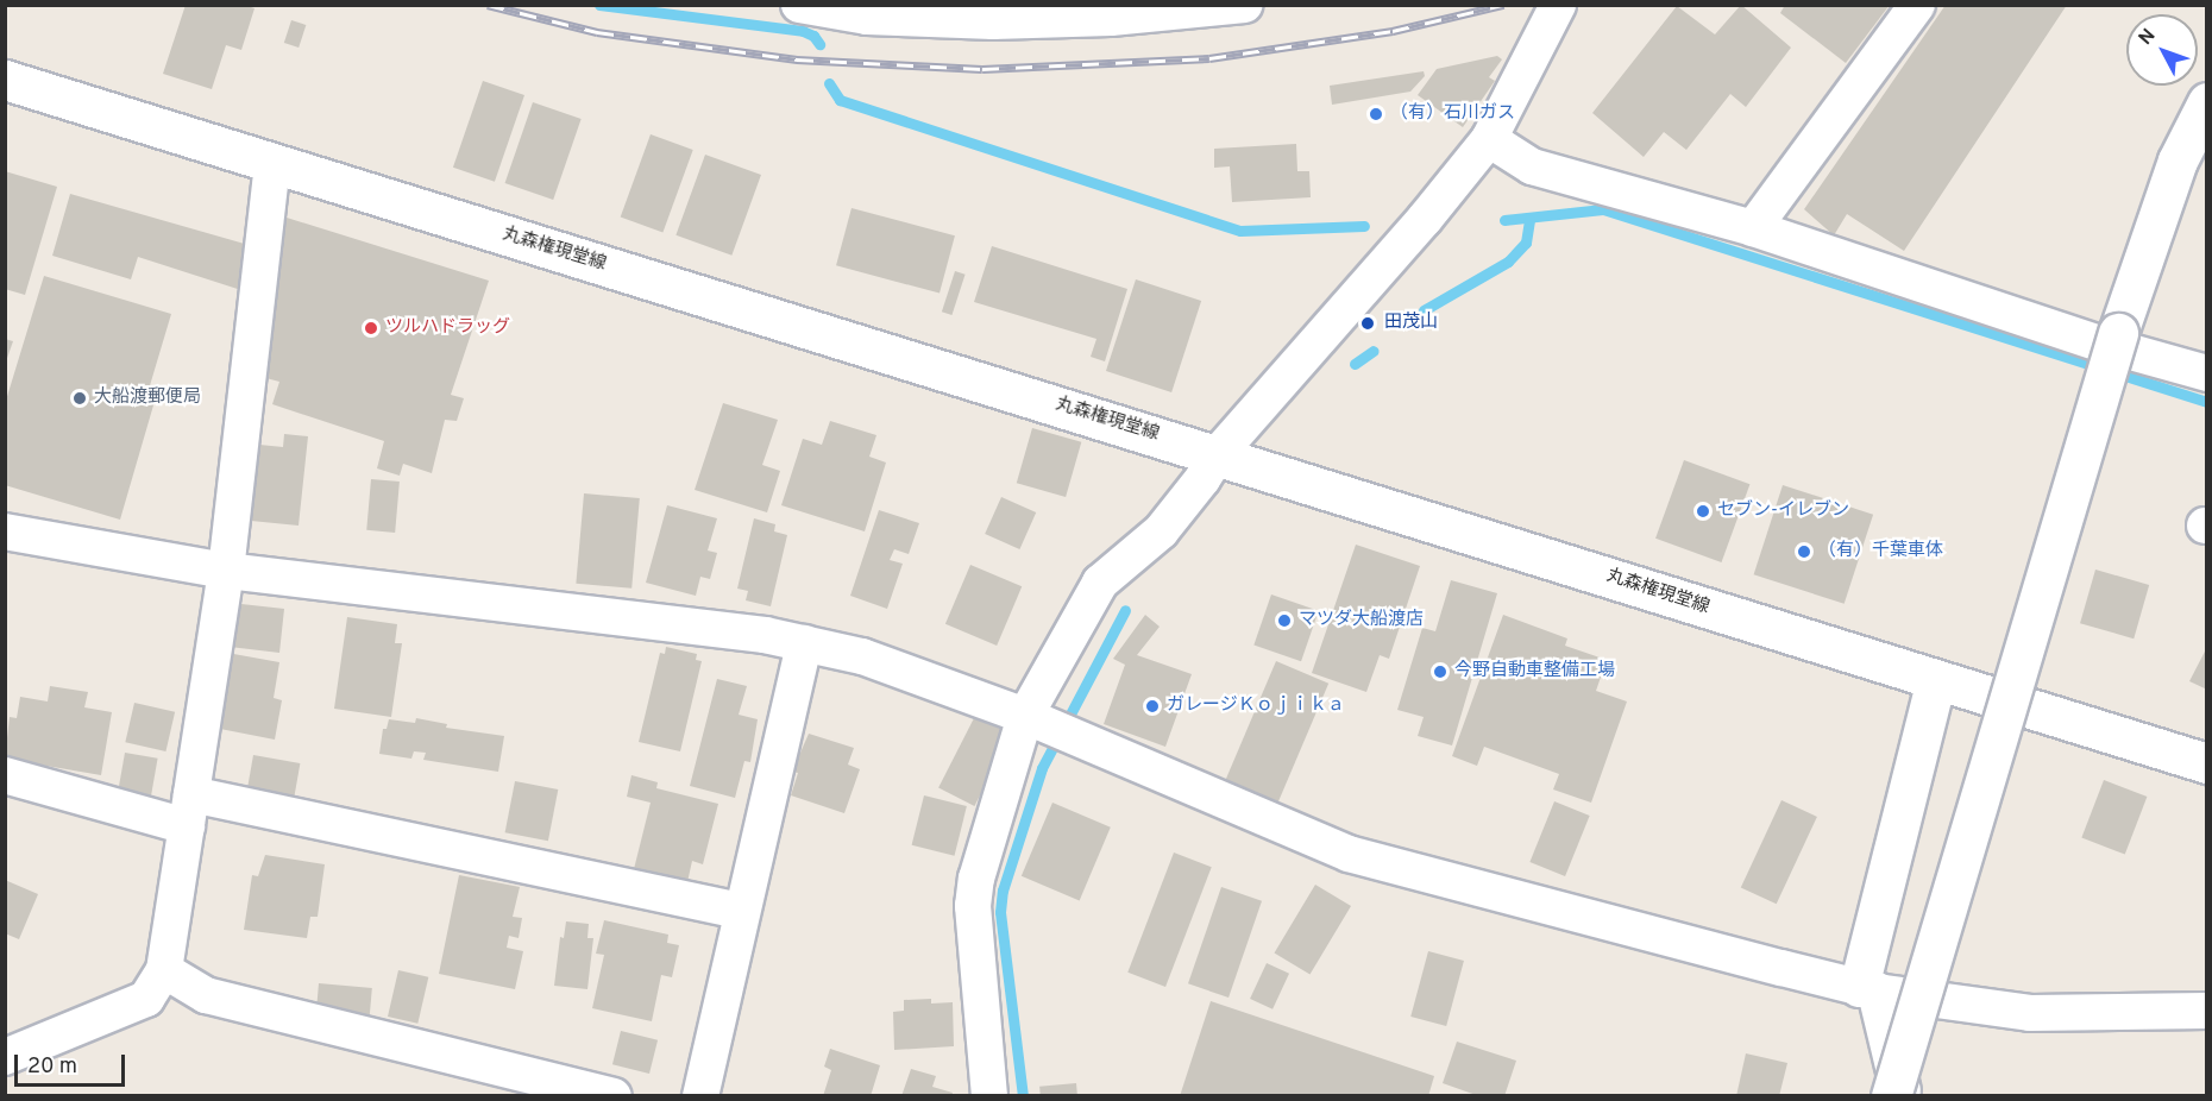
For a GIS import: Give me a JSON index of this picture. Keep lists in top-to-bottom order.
{
  "streets": {
    "main road": ["丸森権現堂線"]
  },
  "places": [
    "（有）石川ガス",
    "田茂山",
    "ツルハドラッグ",
    "大船渡郵便局",
    "セブン-イレブン",
    "（有）千葉車体",
    "マツダ大船渡店",
    "今野自動車整備工場",
    "ガレージＫｏｊｉｋａ"
  ],
  "scale_bar": "20 m",
  "north": "top left"
}
